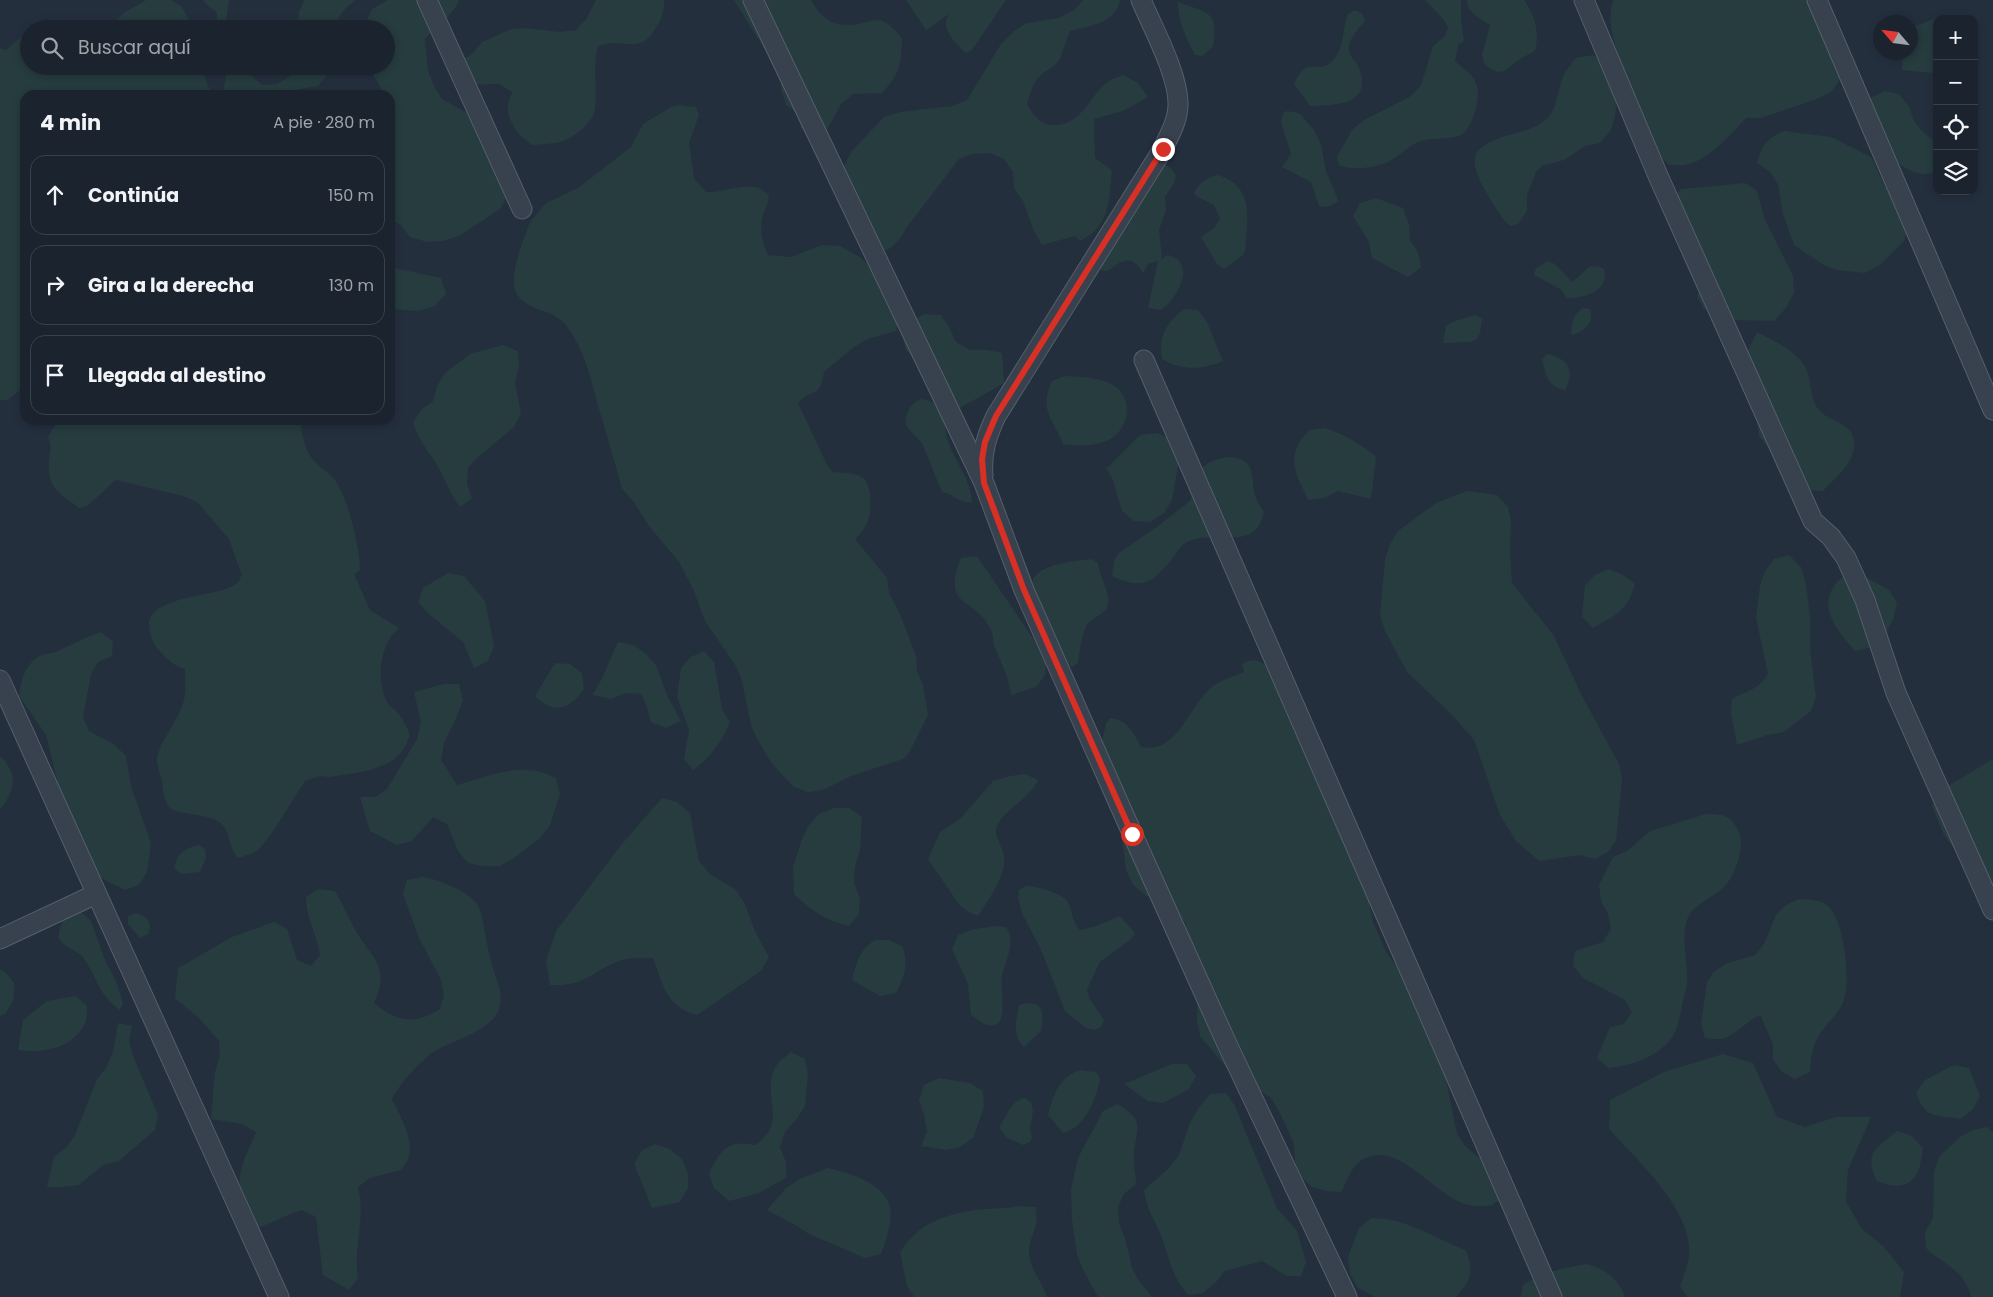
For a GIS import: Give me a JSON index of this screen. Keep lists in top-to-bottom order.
{
  "north": "top left",
  "page": {
    "map_buttons": ["+", "−"],
    "search": "Buscar aquí",
    "heading": ["4 min", "A pie · 280 m"],
    "list": [
      ["Continúa", "150 m"],
      ["Gira a la derecha", "130 m"],
      "Llegada al destino"
    ]
  }
}
